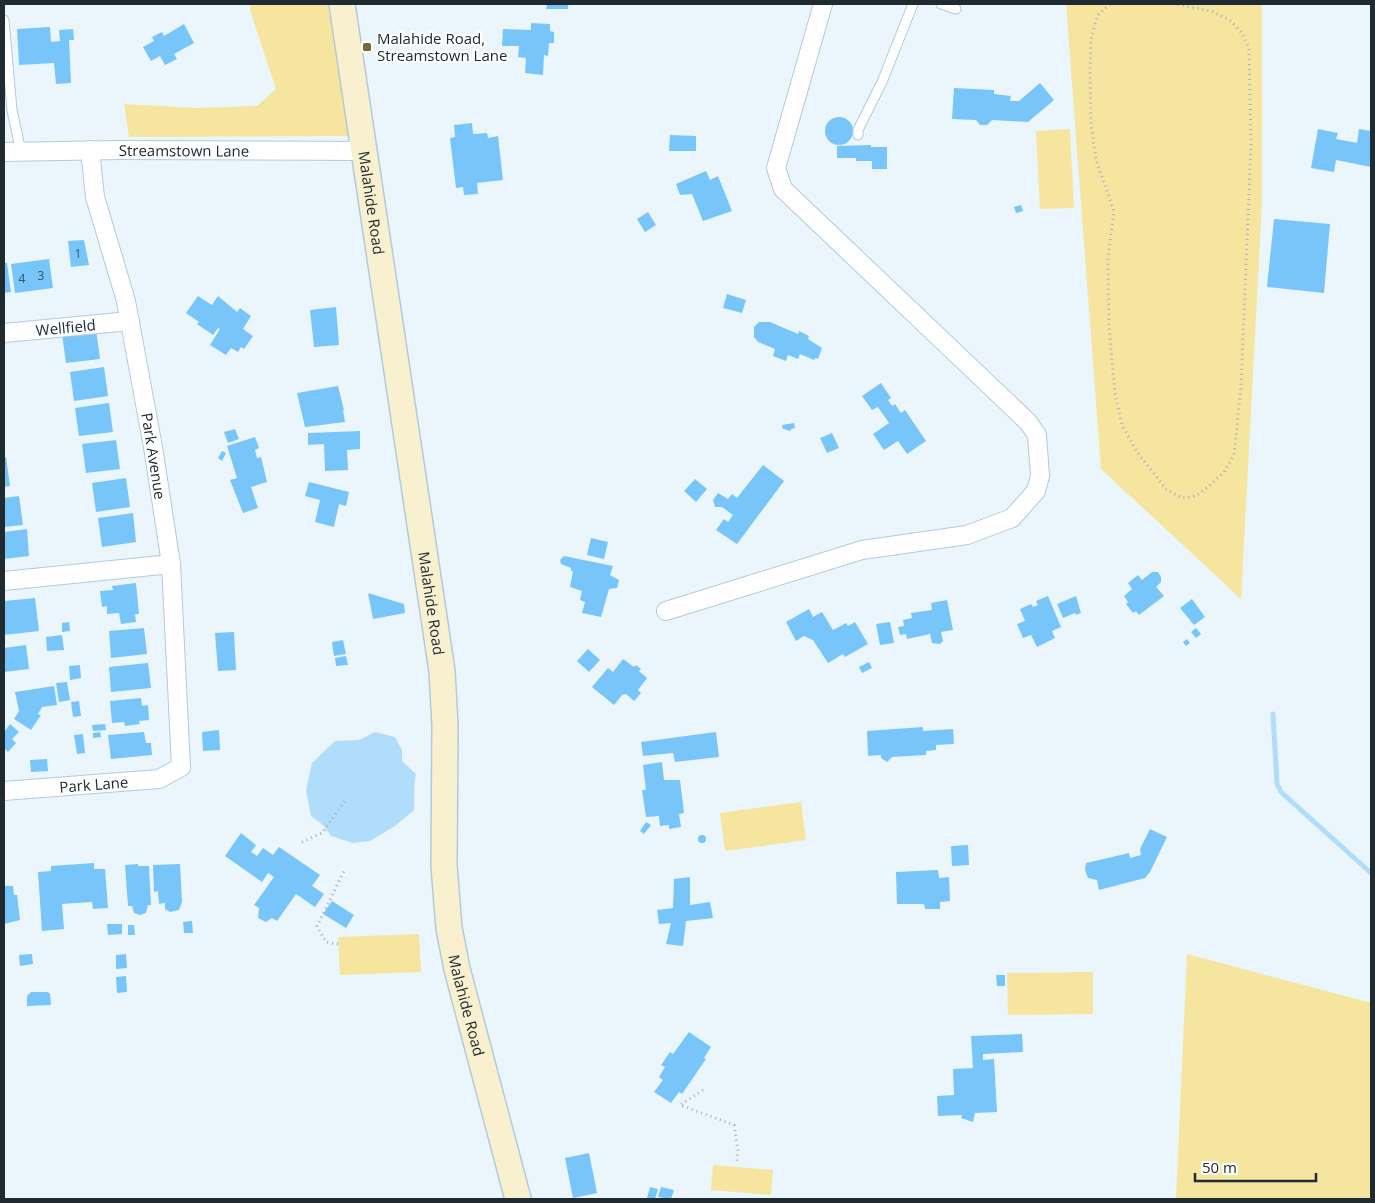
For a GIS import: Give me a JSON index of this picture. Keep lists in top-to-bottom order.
{
  "streets": {
    "main road": ["Malahide Road"],
    "street": [
      "Streamstown Lane",
      "Wellfield",
      "Park Avenue",
      "Park Lane"
    ]
  },
  "crossings": [
    ["Streamstown Lane", "Malahide Road"],
    ["Streamstown Lane", "Park Avenue"],
    ["Wellfield", "Park Avenue"],
    ["Park Avenue", "Park Lane"]
  ],
  "places": {
    "transit": ["Malahide Road, Streamstown Lane"]
  },
  "house_numbers": ["1", "3", "4"],
  "scale_bar": "50 m"
}
